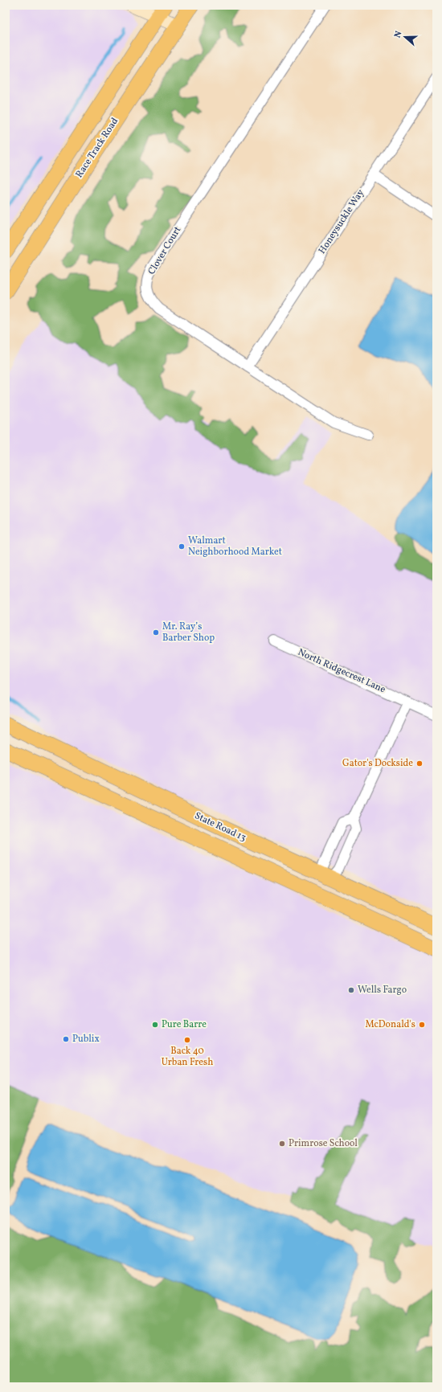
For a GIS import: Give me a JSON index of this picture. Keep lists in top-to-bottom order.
{
  "streets": {
    "main road": ["Race Track Road", "State Road 13"],
    "street": ["Honeysuckle Way", "Clover Court", "North Ridgecrest Lane"]
  },
  "crossings": [
    ["Honeysuckle Way", "Clover Court"]
  ],
  "places": [
    "Walmart Neighborhood Market",
    "Mr. Ray’s Barber Shop",
    "Gator's Dockside",
    "Wells Fargo",
    "Pure Barre",
    "McDonald's",
    "Publix",
    "Back 40 Urban Fresh",
    "Primrose School"
  ],
  "north": "left"
}
